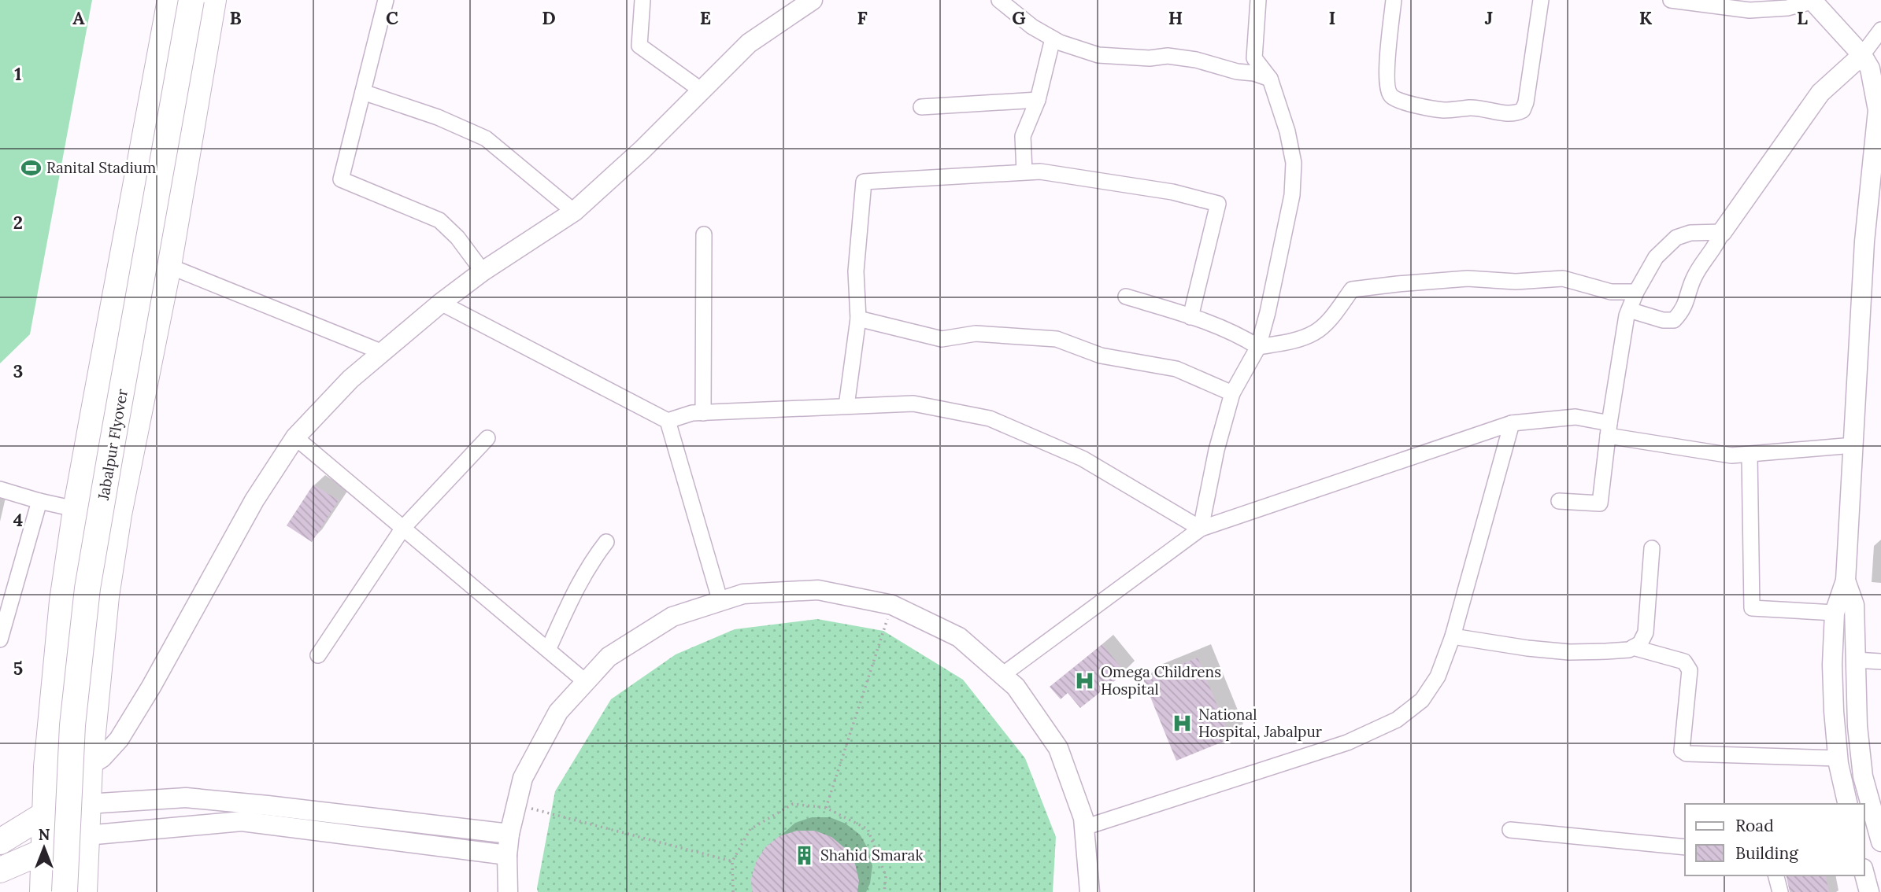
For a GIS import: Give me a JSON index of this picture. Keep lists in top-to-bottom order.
{
  "streets": {
    "main road": ["Jabalpur Flyover"]
  },
  "places": {
    "sports": ["Ranital Stadium"],
    "hospital": ["Omega Childrens Hospital", "National Hospital, Jabalpur"],
    "building": ["Shahid Smarak"]
  },
  "legend": ["Road", "Building"],
  "north": "top",
  "grid": {
    "columns": [
      "A",
      "B",
      "C",
      "D",
      "E",
      "F",
      "G",
      "H",
      "I",
      "J",
      "K",
      "L"
    ],
    "rows": [
      "1",
      "2",
      "3",
      "4",
      "5"
    ]
  }
}
